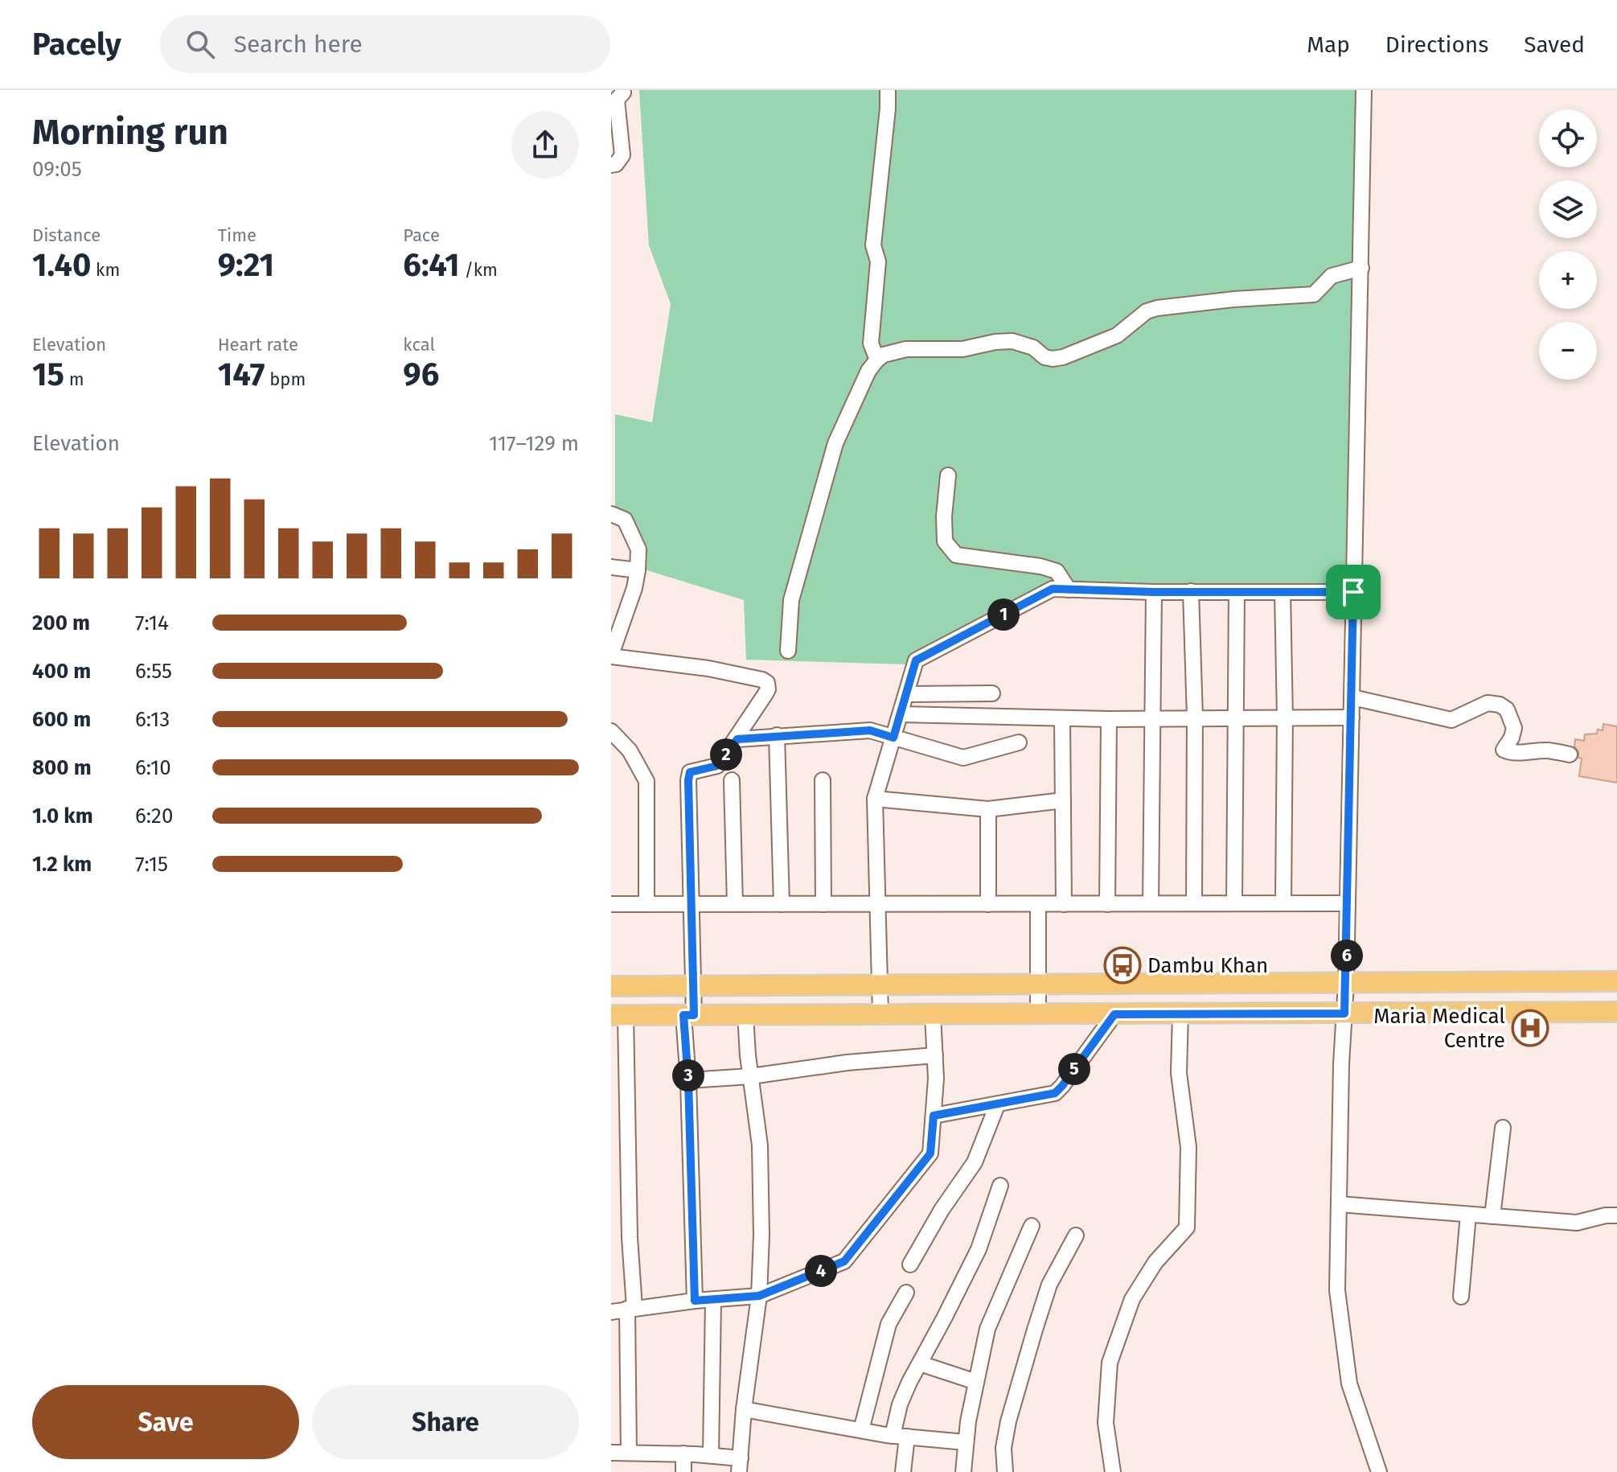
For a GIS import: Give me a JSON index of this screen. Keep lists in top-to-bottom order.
{
  "places": {
    "bus stop": ["Dambu Khan"],
    "hospital": ["Maria Medical Centre"]
  },
  "page": {
    "header": "Pacely",
    "search": "Search here",
    "nav": ["Map", "Directions", "Saved"],
    "heading": ["Morning run", "09:05"],
    "map_buttons": ["+", "−"],
    "stats": [
      ["Distance", "1.40 km"],
      ["Time", "9:21"],
      ["Pace", "6:41 /km"],
      ["Elevation", "15 m"],
      ["Heart rate", "147 bpm"],
      ["kcal", "96"]
    ],
    "chart": ["Elevation", "117–129 m"],
    "list": [
      {
        "name": "200 m",
        "note": "7:14"
      },
      {
        "name": "400 m",
        "note": "6:55"
      },
      {
        "name": "600 m",
        "note": "6:13"
      },
      {
        "name": "800 m",
        "note": "6:10"
      },
      {
        "name": "1.0 km",
        "note": "6:20"
      },
      {
        "name": "1.2 km",
        "note": "7:15"
      }
    ],
    "pins": [
      "1",
      "2",
      "6",
      "5",
      "3",
      "4"
    ],
    "buttons": ["Save", "Share"]
  }
}
